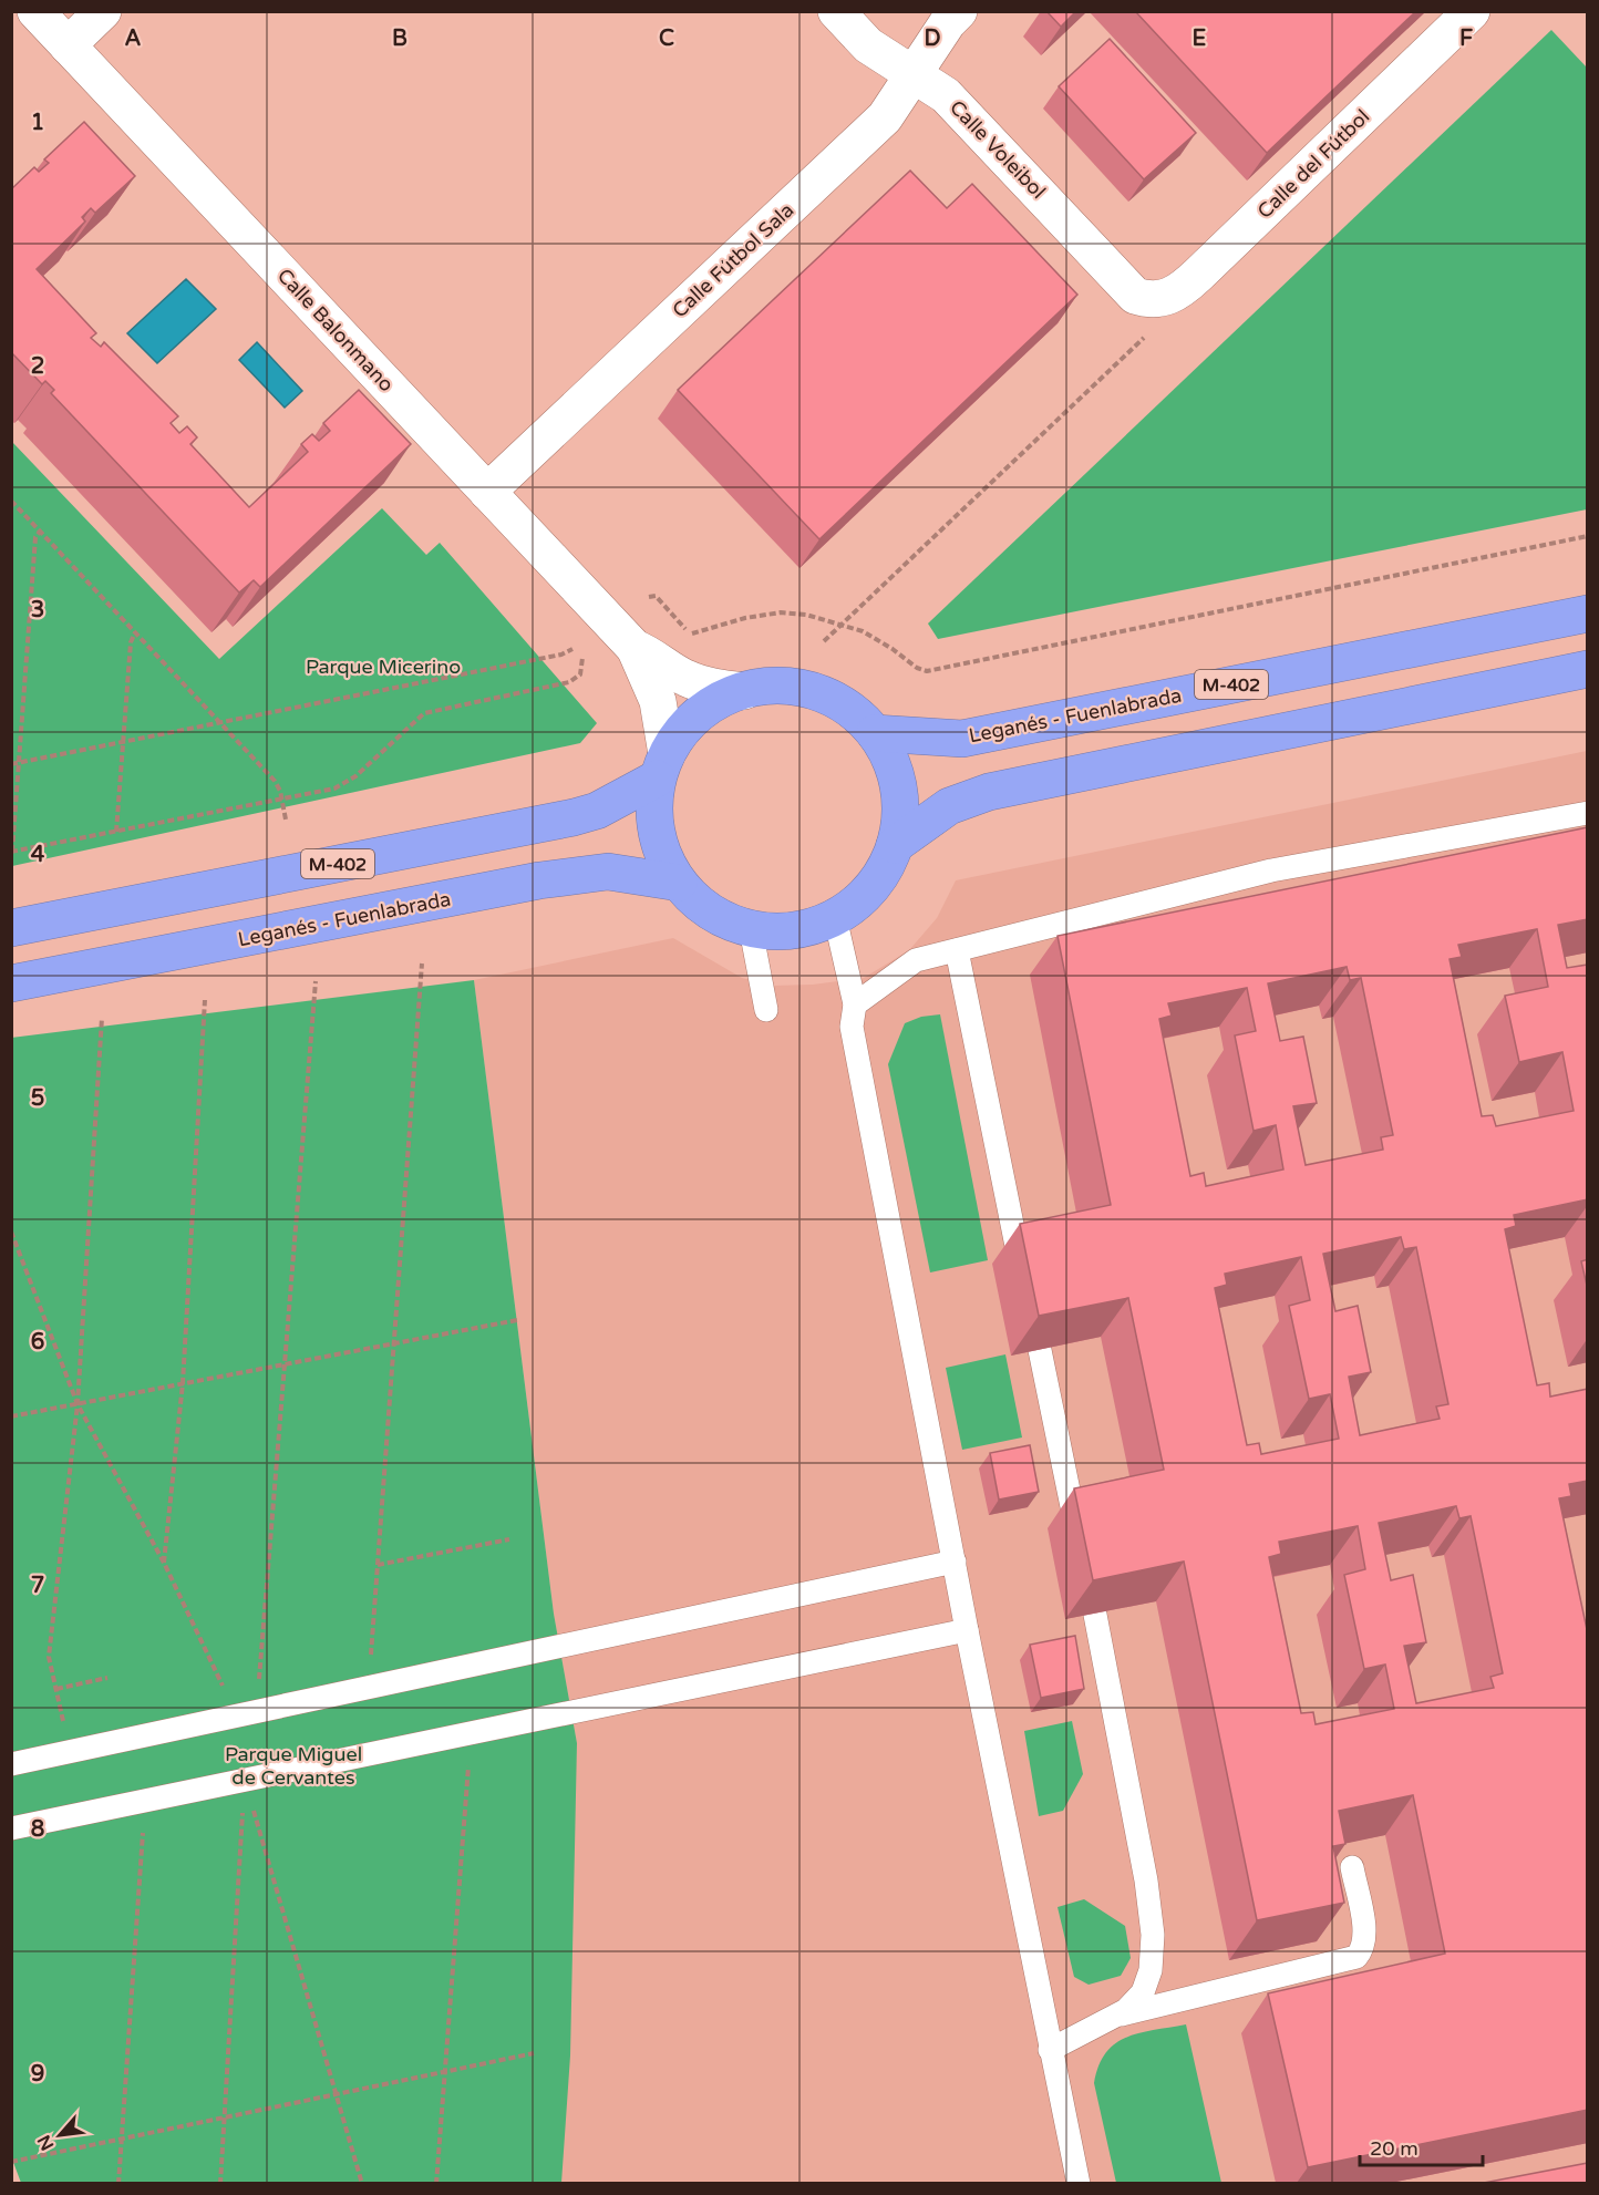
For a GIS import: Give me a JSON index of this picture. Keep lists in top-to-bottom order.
{
  "streets": {
    "highway": ["M-402", "Leganés - Fuenlabrada"],
    "street": [
      "Calle Voleibol",
      "Calle del Fútbol",
      "Calle Fútbol Sala",
      "Calle Balonmano"
    ]
  },
  "crossings": [
    ["Calle Voleibol", "Calle del Fútbol"],
    ["Calle Voleibol", "Calle Fútbol Sala"],
    ["Calle Fútbol Sala", "Calle Balonmano"],
    ["Calle Balonmano", "M-402"],
    ["M-402", "Leganés - Fuenlabrada"]
  ],
  "parks": ["Parque Micerino", "Parque Miguel de Cervantes"],
  "scale_bar": "20 m",
  "north": "bottom left",
  "grid": {
    "columns": [
      "A",
      "B",
      "C",
      "D",
      "E",
      "F"
    ],
    "rows": [
      "1",
      "2",
      "3",
      "4",
      "5",
      "6",
      "7",
      "8",
      "9"
    ]
  }
}
